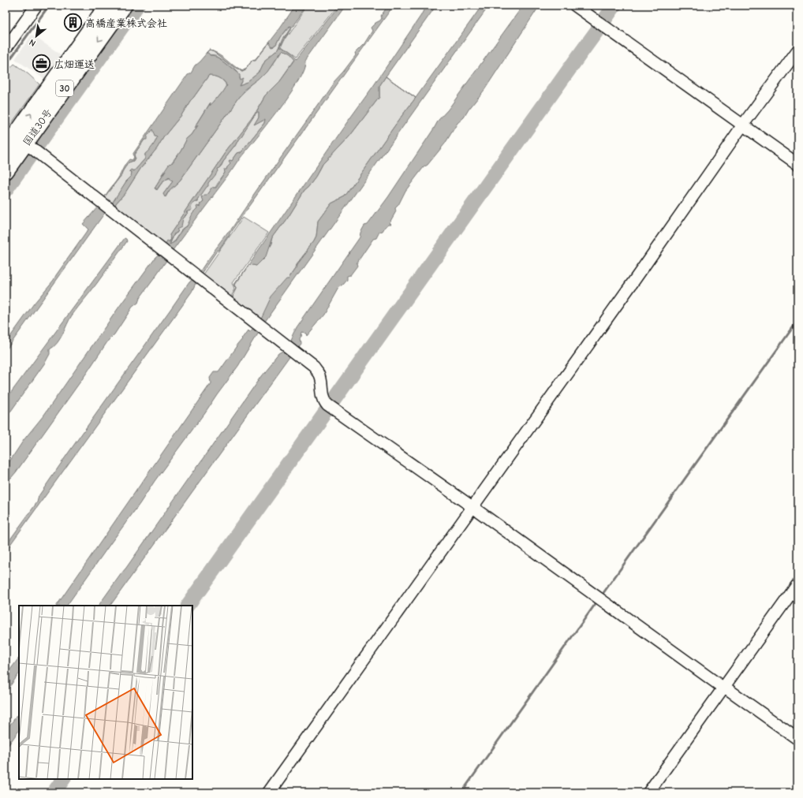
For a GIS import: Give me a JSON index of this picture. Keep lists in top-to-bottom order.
{
  "streets": {
    "highway": ["30", "国道30号"]
  },
  "places": {
    "building": ["高橋産業株式会社"],
    "office": ["広畑運送"]
  },
  "north": "bottom left"
}
